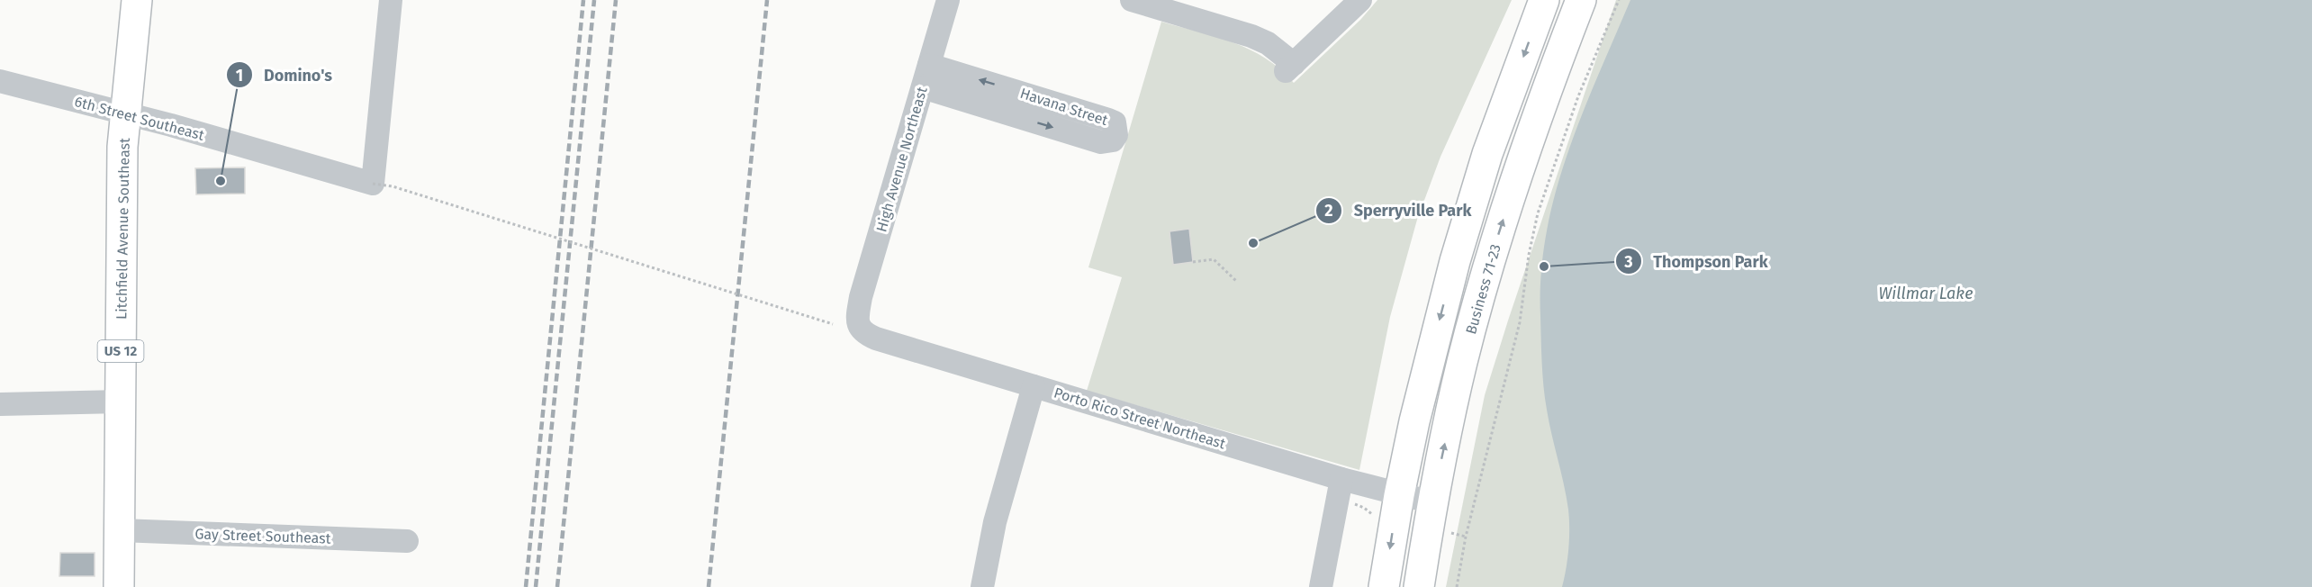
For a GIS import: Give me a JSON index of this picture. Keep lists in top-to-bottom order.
{
  "streets": {
    "highway": ["Litchfield Avenue Southeast", "Business 71-23", "US 12"],
    "street": [
      "Havana Street",
      "6th Street Southeast",
      "High Avenue Northeast",
      "Porto Rico Street Northeast",
      "Gay Street Southeast"
    ]
  },
  "crossings": [
    ["Havana Street", "High Avenue Northeast"],
    ["6th Street Southeast", "Litchfield Avenue Southeast"],
    ["High Avenue Northeast", "Porto Rico Street Northeast"],
    ["Litchfield Avenue Southeast", "Gay Street Southeast"],
    ["Business 71-23", "Porto Rico Street Northeast"]
  ],
  "water": ["Willmar Lake"],
  "places": ["Domino's", "Sperryville Park", "Thompson Park"]
}
